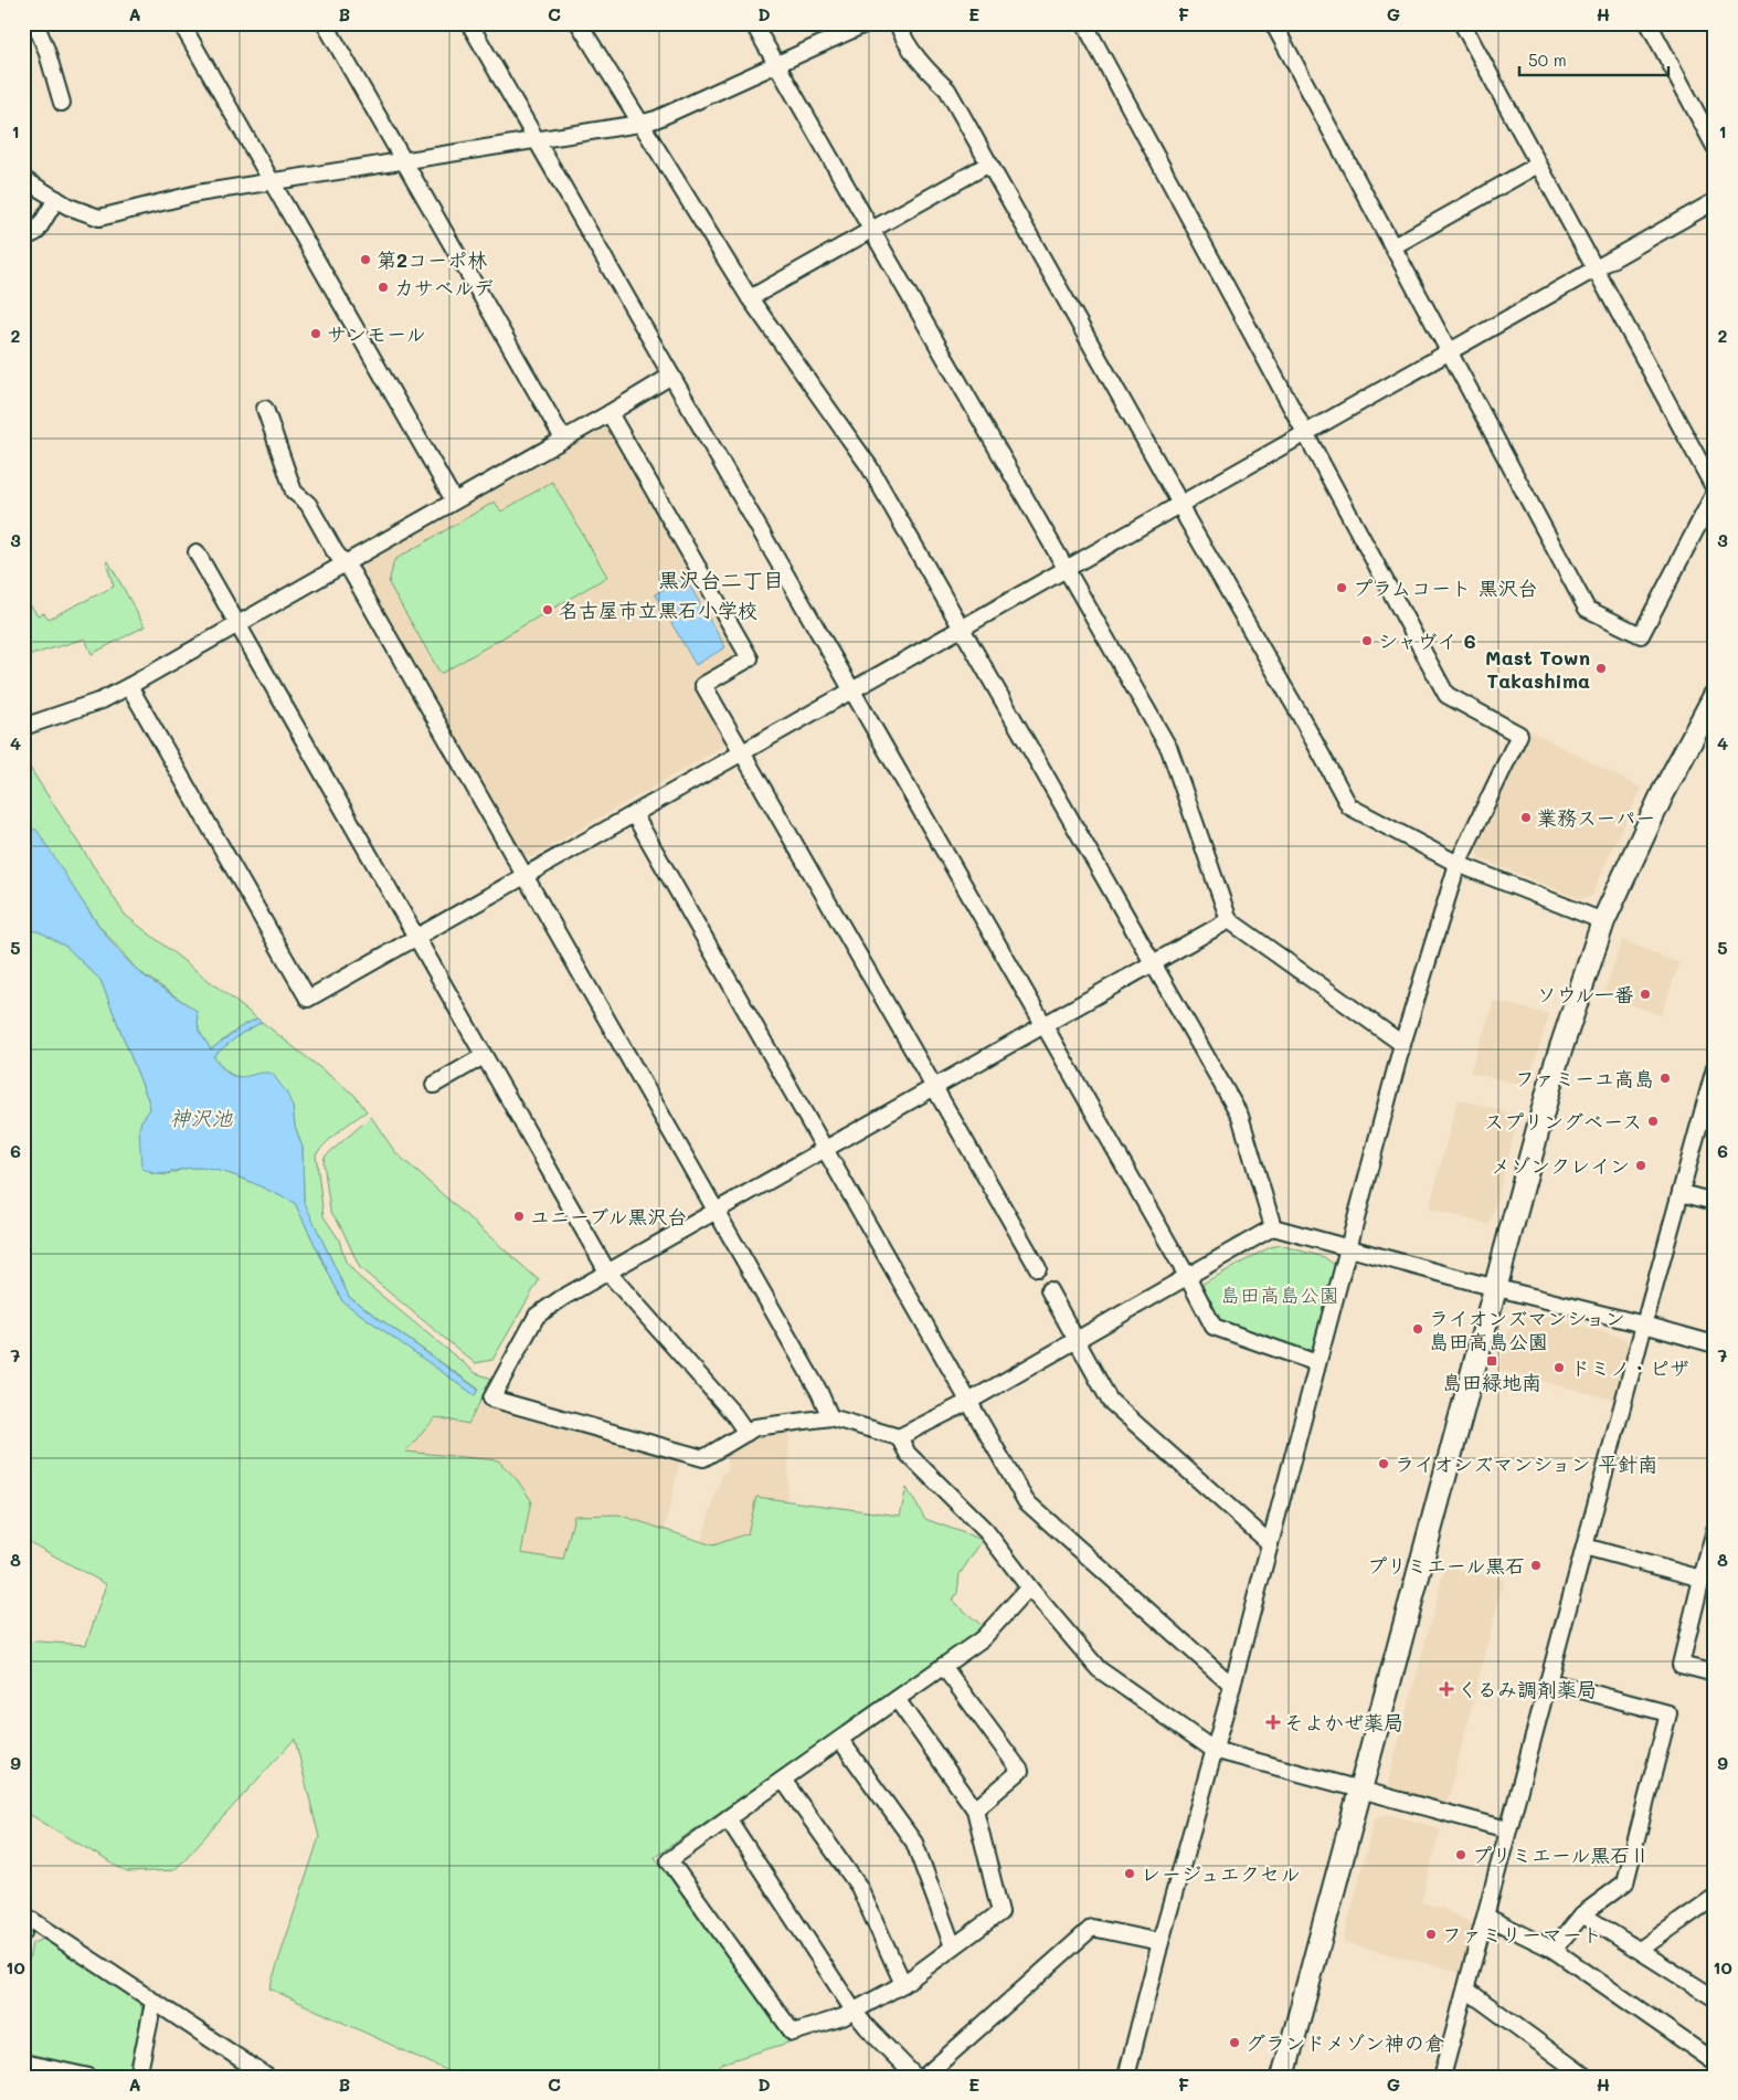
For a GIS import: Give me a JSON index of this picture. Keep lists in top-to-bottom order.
{
  "districts": ["黒沢台二丁目"],
  "water": ["神沢池"],
  "parks": ["島田高島公園"],
  "places": {
    "other": [
      "第2コーポ林",
      "カサベルデ",
      "サンモール",
      "プラムコート 黒沢台",
      "名古屋市立黒石小学校",
      "シャヴイ 6",
      "Mast Town Takashima",
      "業務スーパー",
      "ソウル一番",
      "ファミーユ高島",
      "スプリングベース",
      "メゾンクレイン",
      "ユニーブル黒沢台",
      "ライオンズマンション 島田高島公園",
      "ドミノ・ピザ",
      "ライオンズマンション 平針南",
      "プリミエール黒石",
      "プリミエール黒石Ⅱ",
      "レージュエクセル",
      "ファミリーマート",
      "グランドメゾン神の倉"
    ],
    "transit": ["島田緑地南"],
    "health": ["くるみ調剤薬局", "そよかぜ薬局"]
  },
  "scale_bar": "50 m",
  "grid": {
    "columns": [
      "A",
      "B",
      "C",
      "D",
      "E",
      "F",
      "G",
      "H"
    ],
    "rows": [
      "1",
      "2",
      "3",
      "4",
      "5",
      "6",
      "7",
      "8",
      "9",
      "10"
    ]
  }
}
